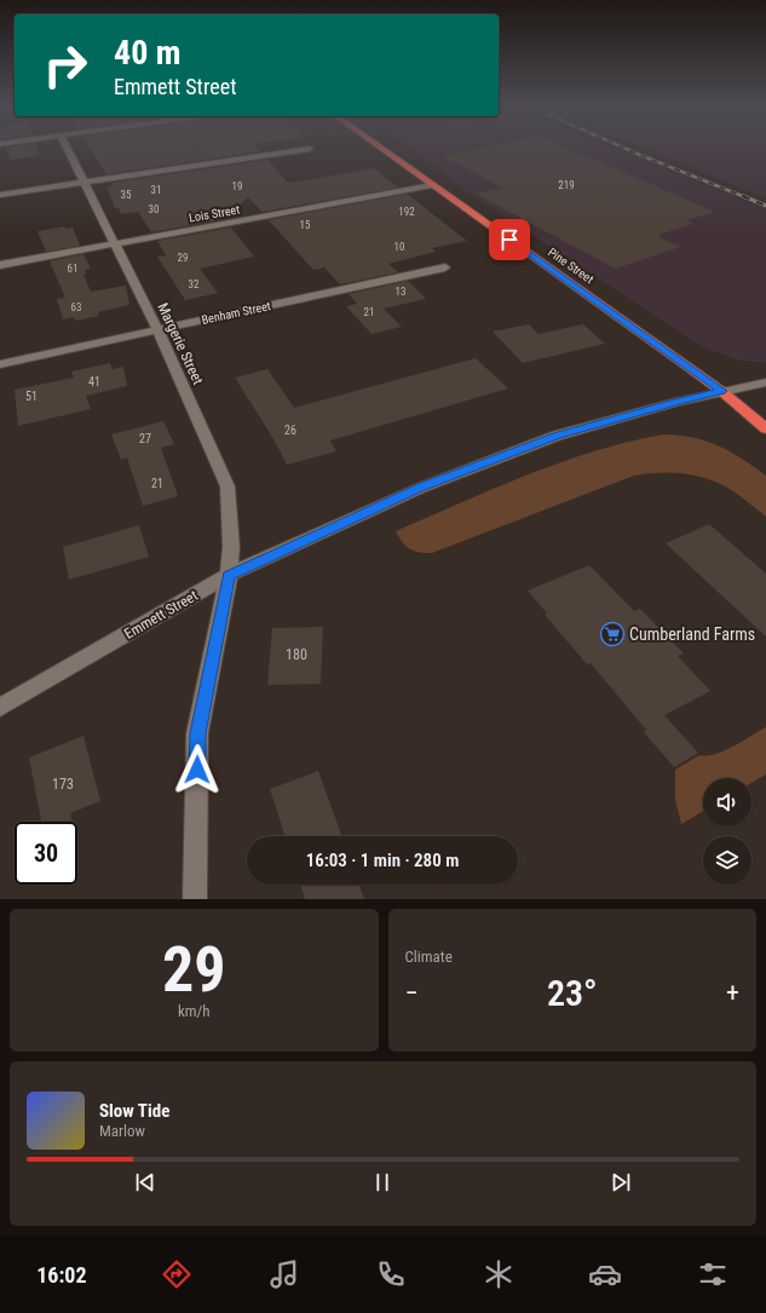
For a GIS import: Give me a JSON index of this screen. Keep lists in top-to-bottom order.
{
  "streets": {
    "highway": ["Pine Street"],
    "street": [
      "Lois Street",
      "Benham Street",
      "Margerie Street",
      "Emmett Street"
    ]
  },
  "crossings": [
    ["Lois Street", "Pine Street"],
    ["Lois Street", "Margerie Street"],
    ["Pine Street", "Emmett Street"],
    ["Benham Street", "Margerie Street"],
    ["Margerie Street", "Emmett Street"]
  ],
  "places": {
    "supermarket": ["Cumberland Farms"]
  },
  "house_numbers": [
    "219",
    "19",
    "31",
    "35",
    "30",
    "192",
    "15",
    "10",
    "29",
    "61",
    "32",
    "13",
    "63",
    "21",
    "41",
    "51",
    "26",
    "27",
    "21",
    "180",
    "173"
  ],
  "page": {
    "turn": ["40 m", "Emmett Street"],
    "limit": "30",
    "trip": "16:03 · 1 min · 280 m",
    "tile": [
      ["29", "km/h"],
      "Climate"
    ],
    "heat": ["−", "23°", "+"],
    "song": ["Slow Tide", "Marlow"],
    "tabs": "16:02"
  }
}
